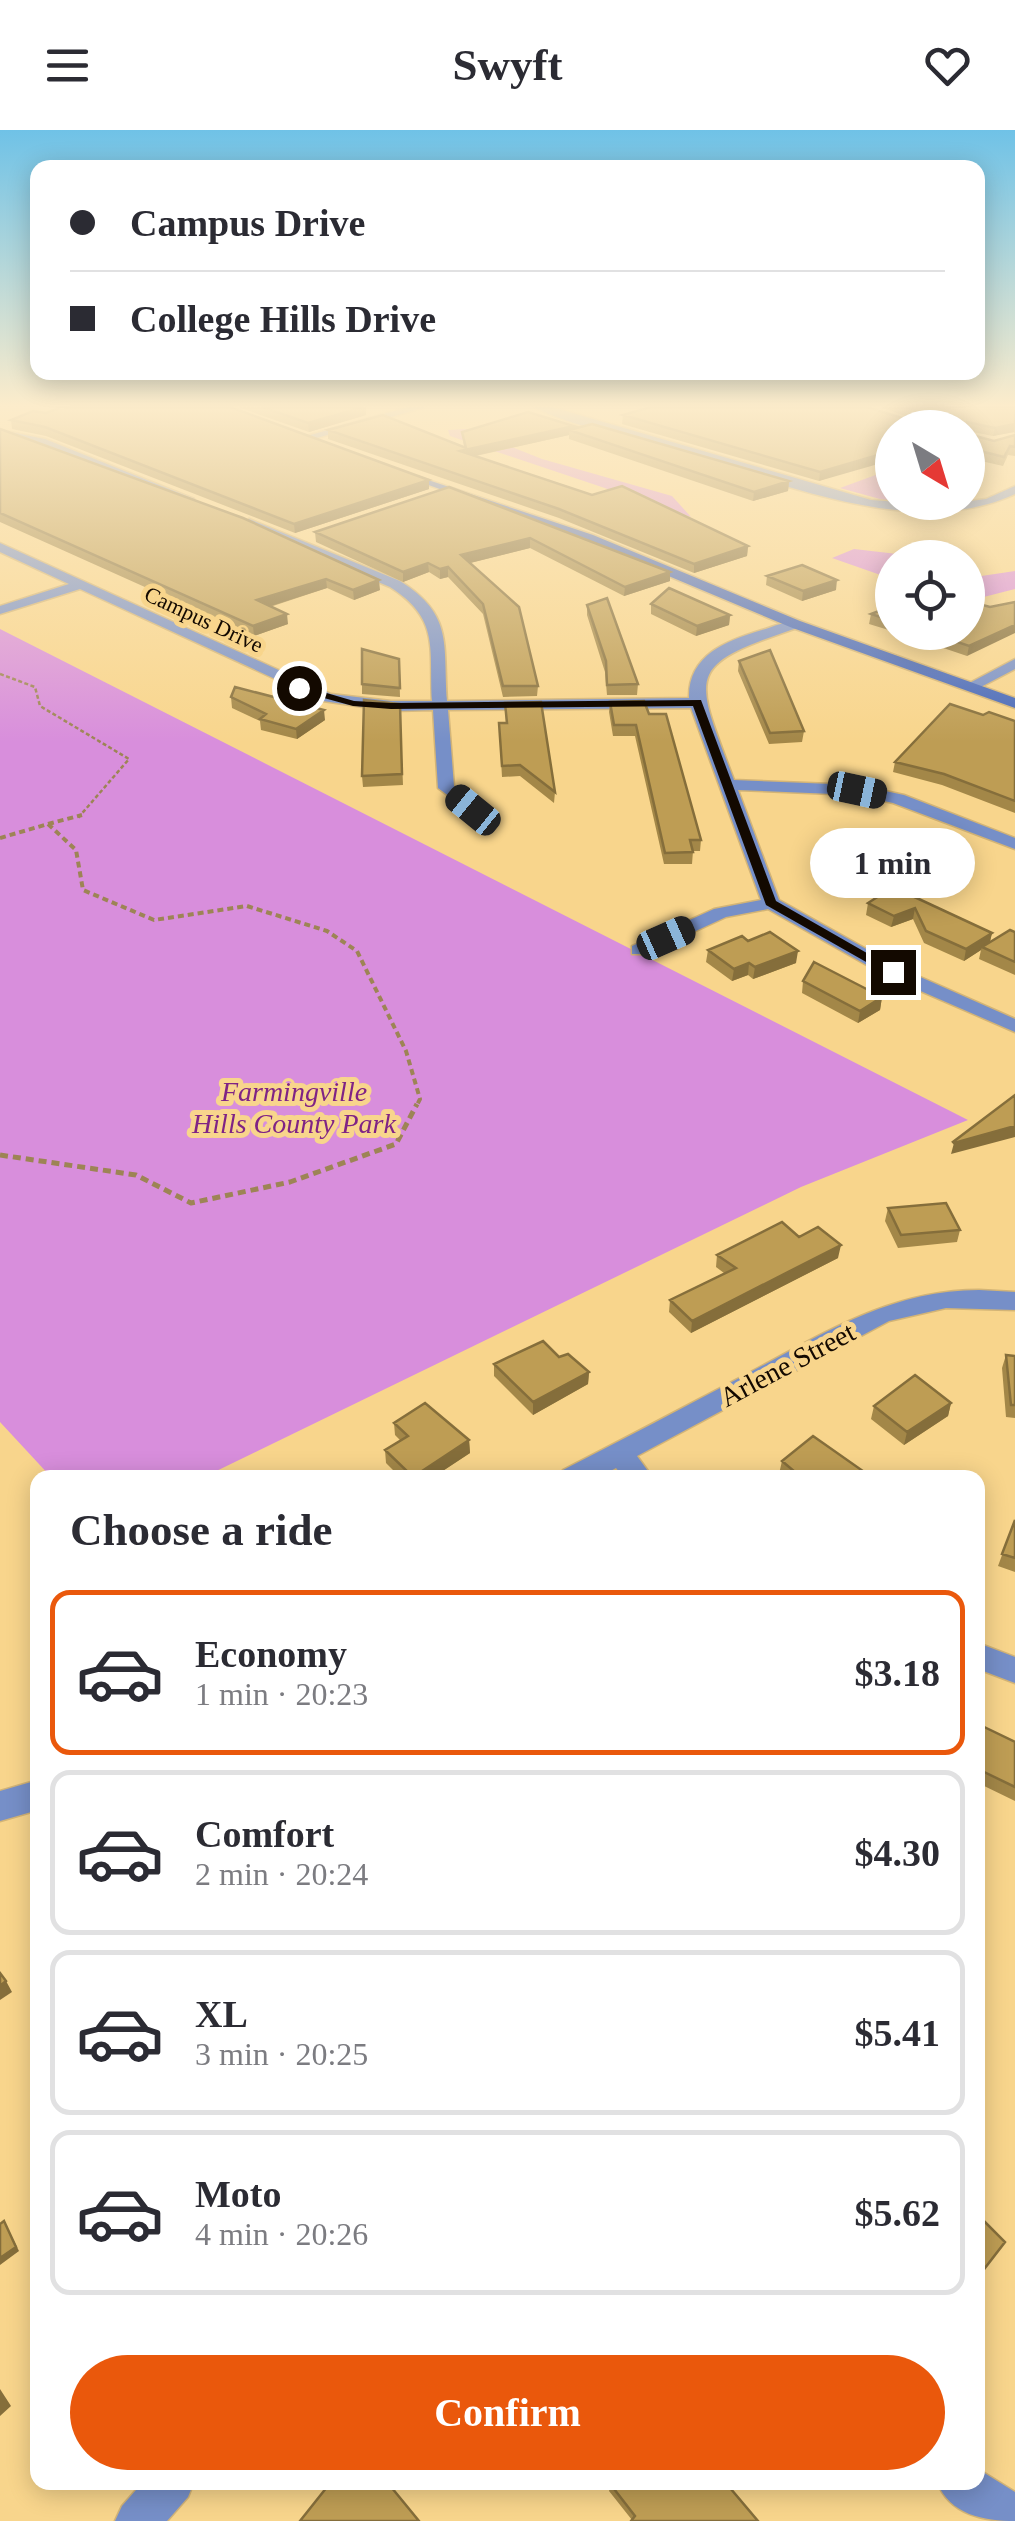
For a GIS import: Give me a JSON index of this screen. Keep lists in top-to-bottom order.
{
  "streets": {
    "street": ["Campus Drive", "Arlene Street"]
  },
  "parks": ["Farmingville Hills County Park"],
  "north": "bottom right",
  "page": {
    "header": "Swyft",
    "banner": ["Campus Drive", "College Hills Drive"],
    "bubble": "1 min",
    "heading": "Choose a ride",
    "list": [
      {
        "name": "Economy",
        "note": "1 min · 20:23",
        "value": "$3.18"
      },
      {
        "name": "Comfort",
        "note": "2 min · 20:24",
        "value": "$4.30"
      },
      {
        "name": "XL",
        "note": "3 min · 20:25",
        "value": "$5.41"
      },
      {
        "name": "Moto",
        "note": "4 min · 20:26",
        "value": "$5.62"
      }
    ],
    "buttons": "Confirm"
  }
}
